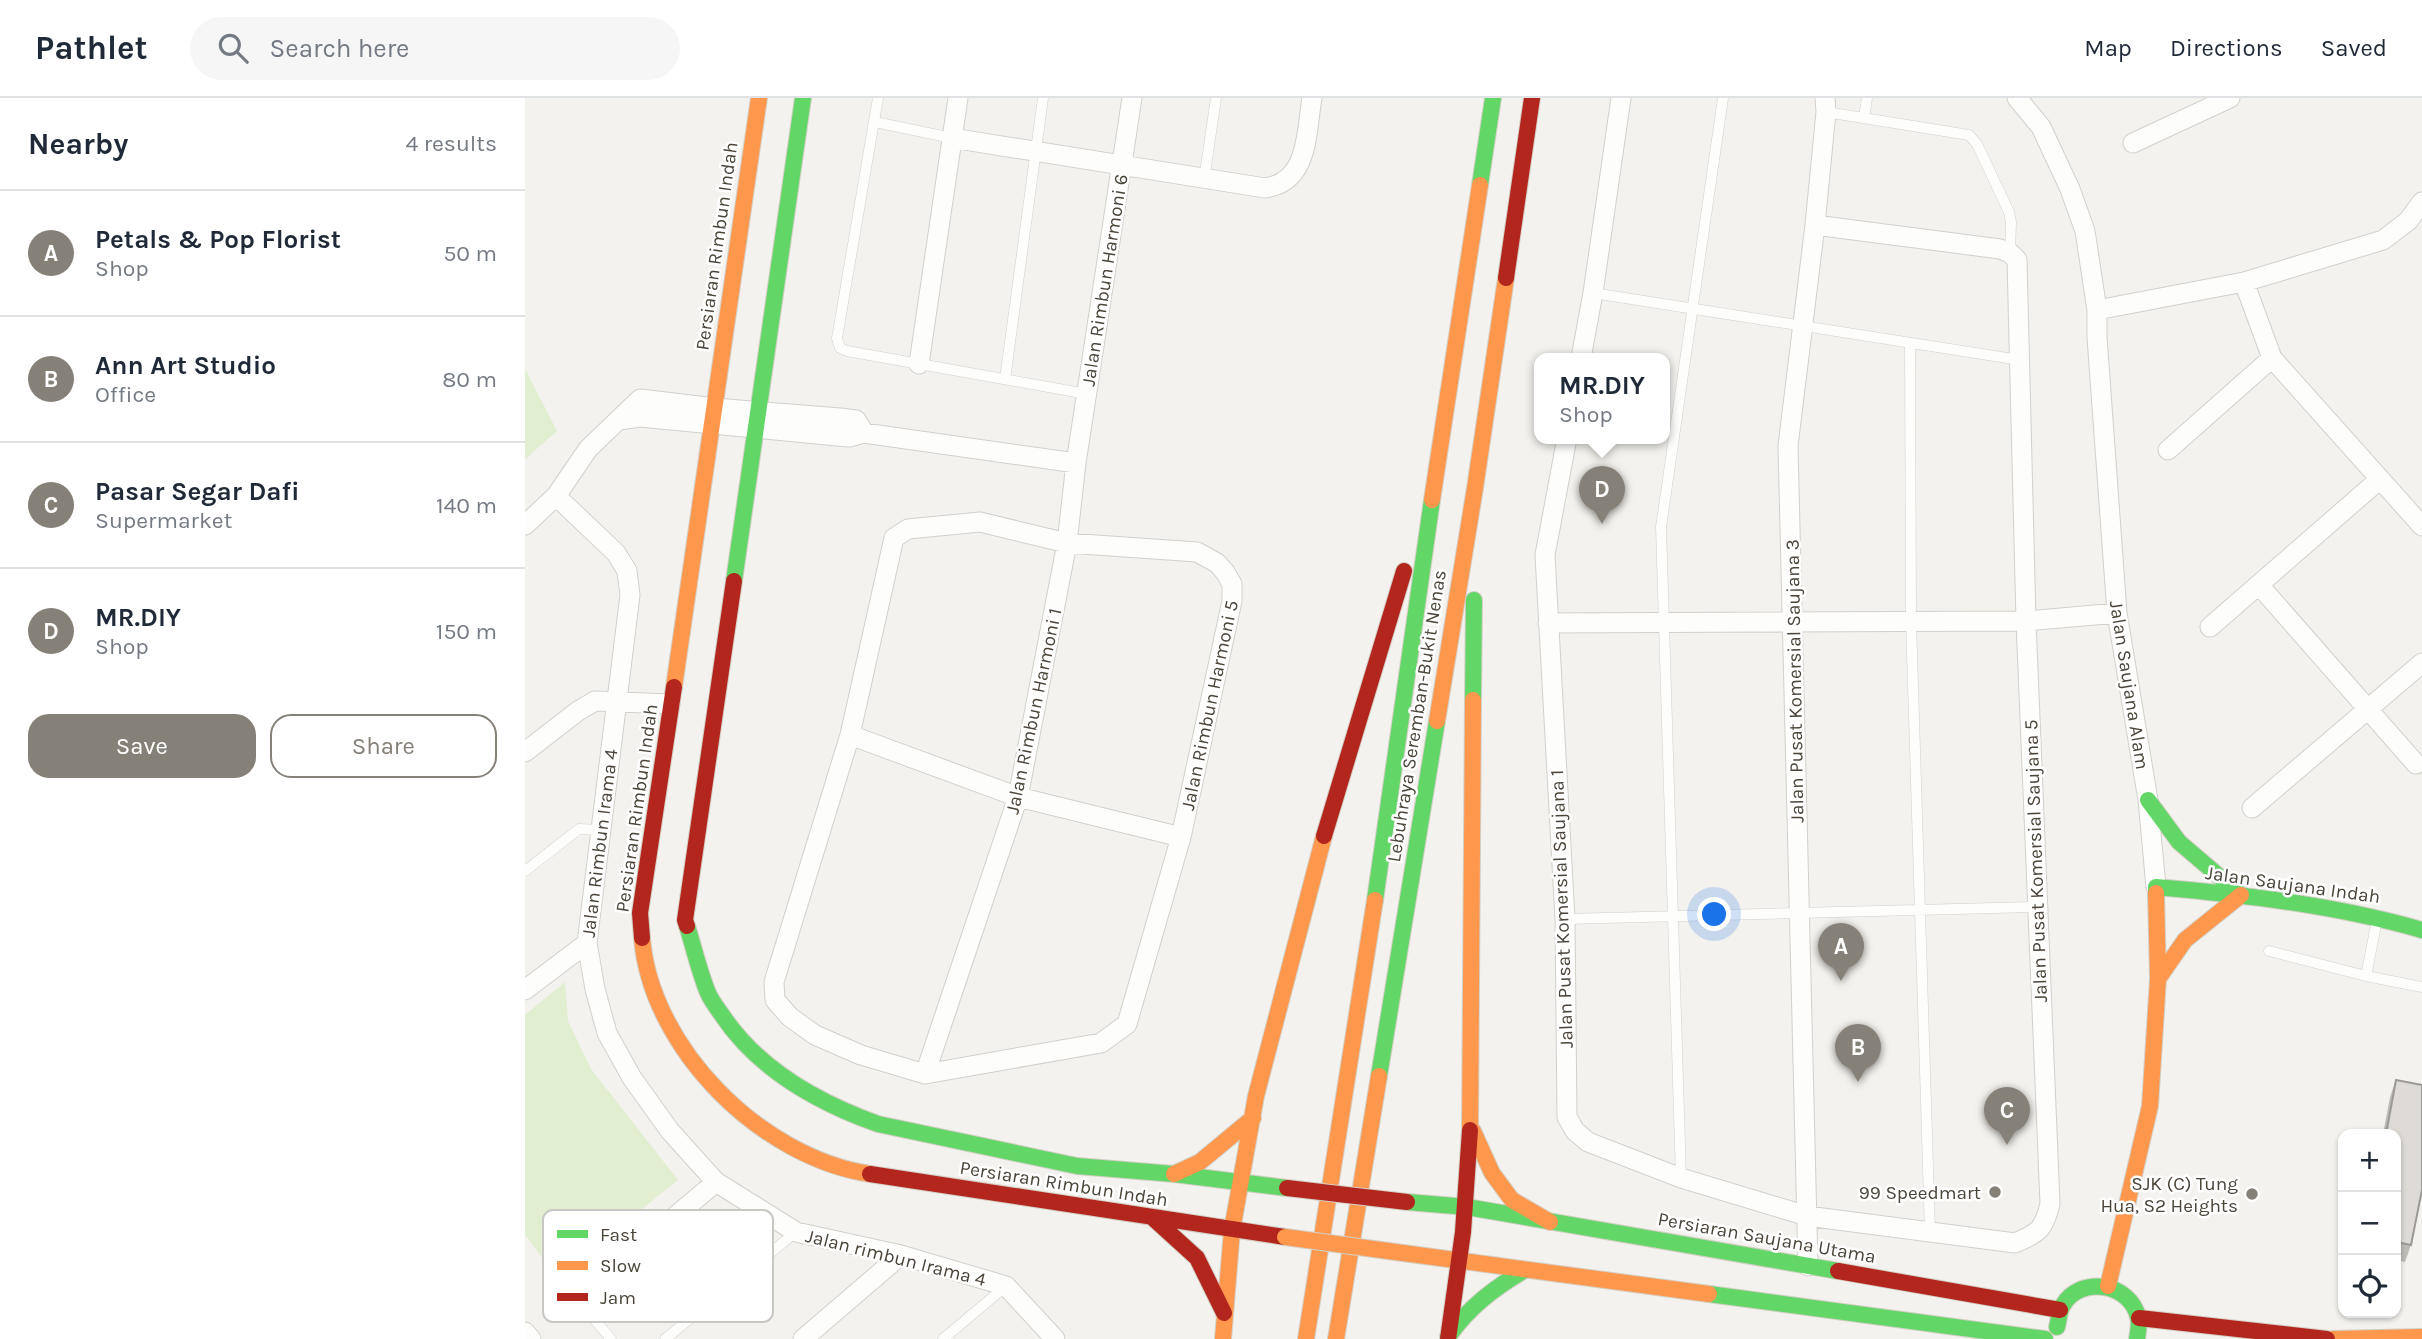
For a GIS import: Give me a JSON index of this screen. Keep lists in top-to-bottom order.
{
  "streets": {
    "main road": [
      "Persiaran Rimbun Indah",
      "Jalan Saujana Alam",
      "Lebuhraya Seremban-Bukit Nenas",
      "Jalan Saujana Indah",
      "Persiaran Saujana Utama"
    ],
    "street": [
      "Jalan Rimbun Harmoni 6",
      "Jalan Pusat Komersial Saujana 3",
      "Jalan Rimbun Harmoni 5",
      "Jalan Rimbun Harmoni 1",
      "Jalan Rimbun Irama 4",
      "Jalan Pusat Komersial Saujana 5",
      "Jalan Pusat Komersial Saujana 1",
      "Jalan rimbun Irama 4"
    ]
  },
  "crossings": [
    ["Persiaran Rimbun Indah", "Persiaran Saujana Utama"],
    ["Jalan Rimbun Harmoni 6", "Jalan Rimbun Harmoni 1"],
    ["Jalan Pusat Komersial Saujana 3", "Jalan Pusat Komersial Saujana 5"],
    ["Jalan Pusat Komersial Saujana 3", "Jalan Pusat Komersial Saujana 1"],
    ["Jalan Pusat Komersial Saujana 3", "Persiaran Saujana Utama"],
    ["Jalan Saujana Alam", "Jalan Saujana Indah"],
    ["Jalan Rimbun Harmoni 5", "Jalan Rimbun Harmoni 1"],
    ["Jalan Rimbun Irama 4", "Jalan rimbun Irama 4"],
    ["Jalan Pusat Komersial Saujana 5", "Jalan Pusat Komersial Saujana 1"]
  ],
  "places": ["99 Speedmart", "SJK (C) Tung Hua, S2 Heights"],
  "legend": ["Fast", "Slow", "Jam"],
  "page": {
    "header": "Pathlet",
    "search": "Search here",
    "nav": ["Map", "Directions", "Saved"],
    "heading": ["Nearby", "4 results"],
    "list": [
      {
        "mark": "A",
        "name": "Petals & Pop Florist",
        "note": "Shop",
        "value": "50 m"
      },
      {
        "mark": "B",
        "name": "Ann Art Studio",
        "note": "Office",
        "value": "80 m"
      },
      {
        "mark": "C",
        "name": "Pasar Segar Dafi",
        "note": "Supermarket",
        "value": "140 m"
      },
      {
        "mark": "D",
        "name": "MR.DIY",
        "note": "Shop",
        "value": "150 m"
      }
    ],
    "popup": ["MR.DIY", "Shop"],
    "pins": [
      "D",
      "A",
      "B",
      "C"
    ],
    "buttons": ["Save", "Share"],
    "map_buttons": ["+", "−"]
  }
}
